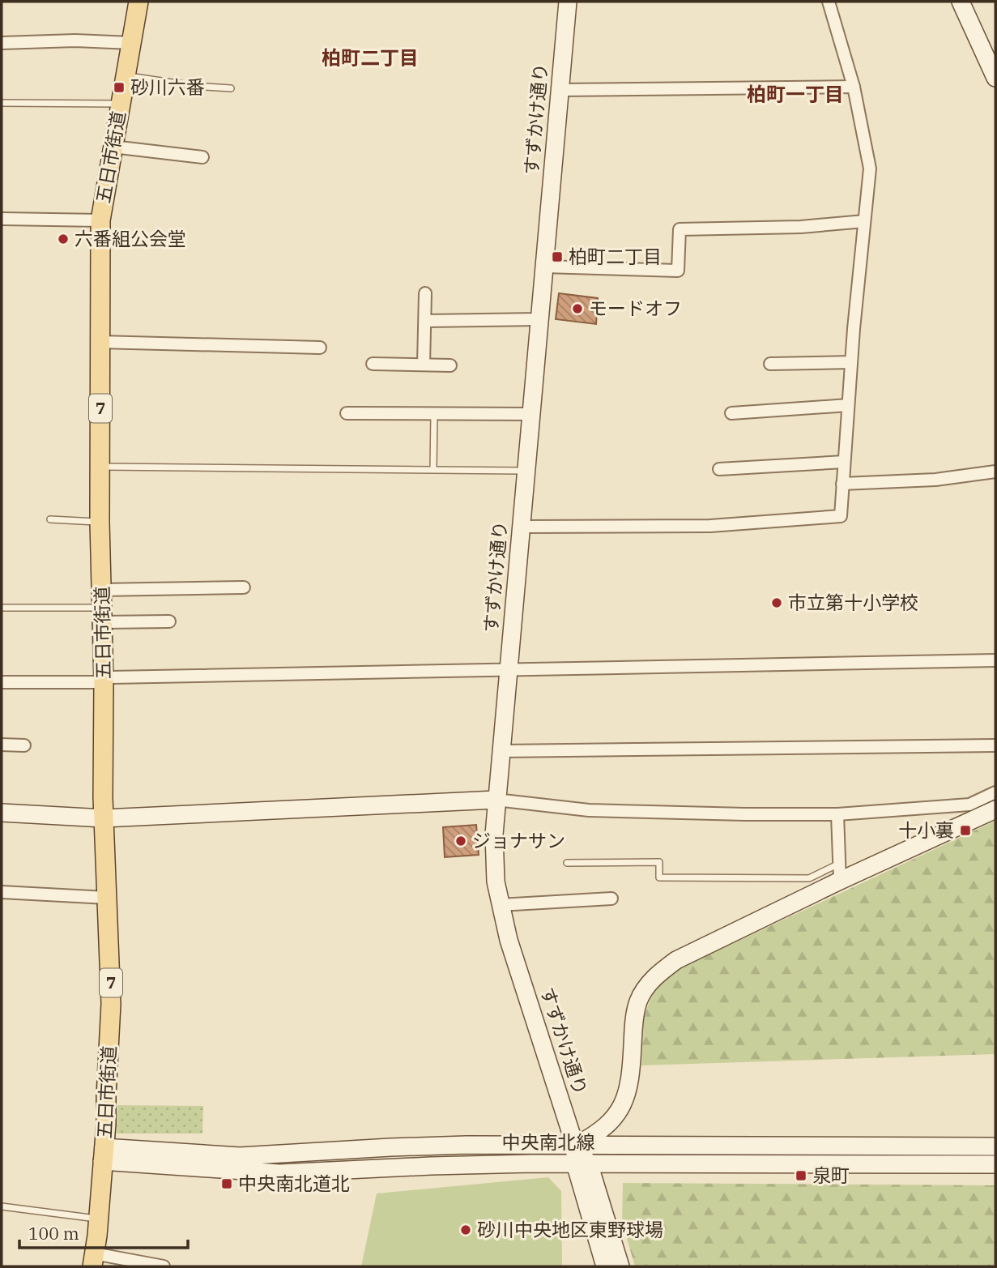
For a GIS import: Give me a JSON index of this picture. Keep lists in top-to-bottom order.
{
  "streets": {
    "main road": ["五日市街道", "7"],
    "street": ["すずかけ通り", "中央南北線"]
  },
  "crossings": [
    ["すずかけ通り", "中央南北線"],
    ["五日市街道", "中央南北線"]
  ],
  "districts": ["柏町二丁目", "柏町一丁目"],
  "places": {
    "transit": [
      "砂川六番",
      "柏町二丁目",
      "十小裏",
      "泉町",
      "中央南北道北"
    ],
    "other": [
      "六番組公会堂",
      "モードオフ",
      "市立第十小学校",
      "ジョナサン",
      "砂川中央地区東野球場"
    ]
  },
  "scale_bar": "100 m"
}
